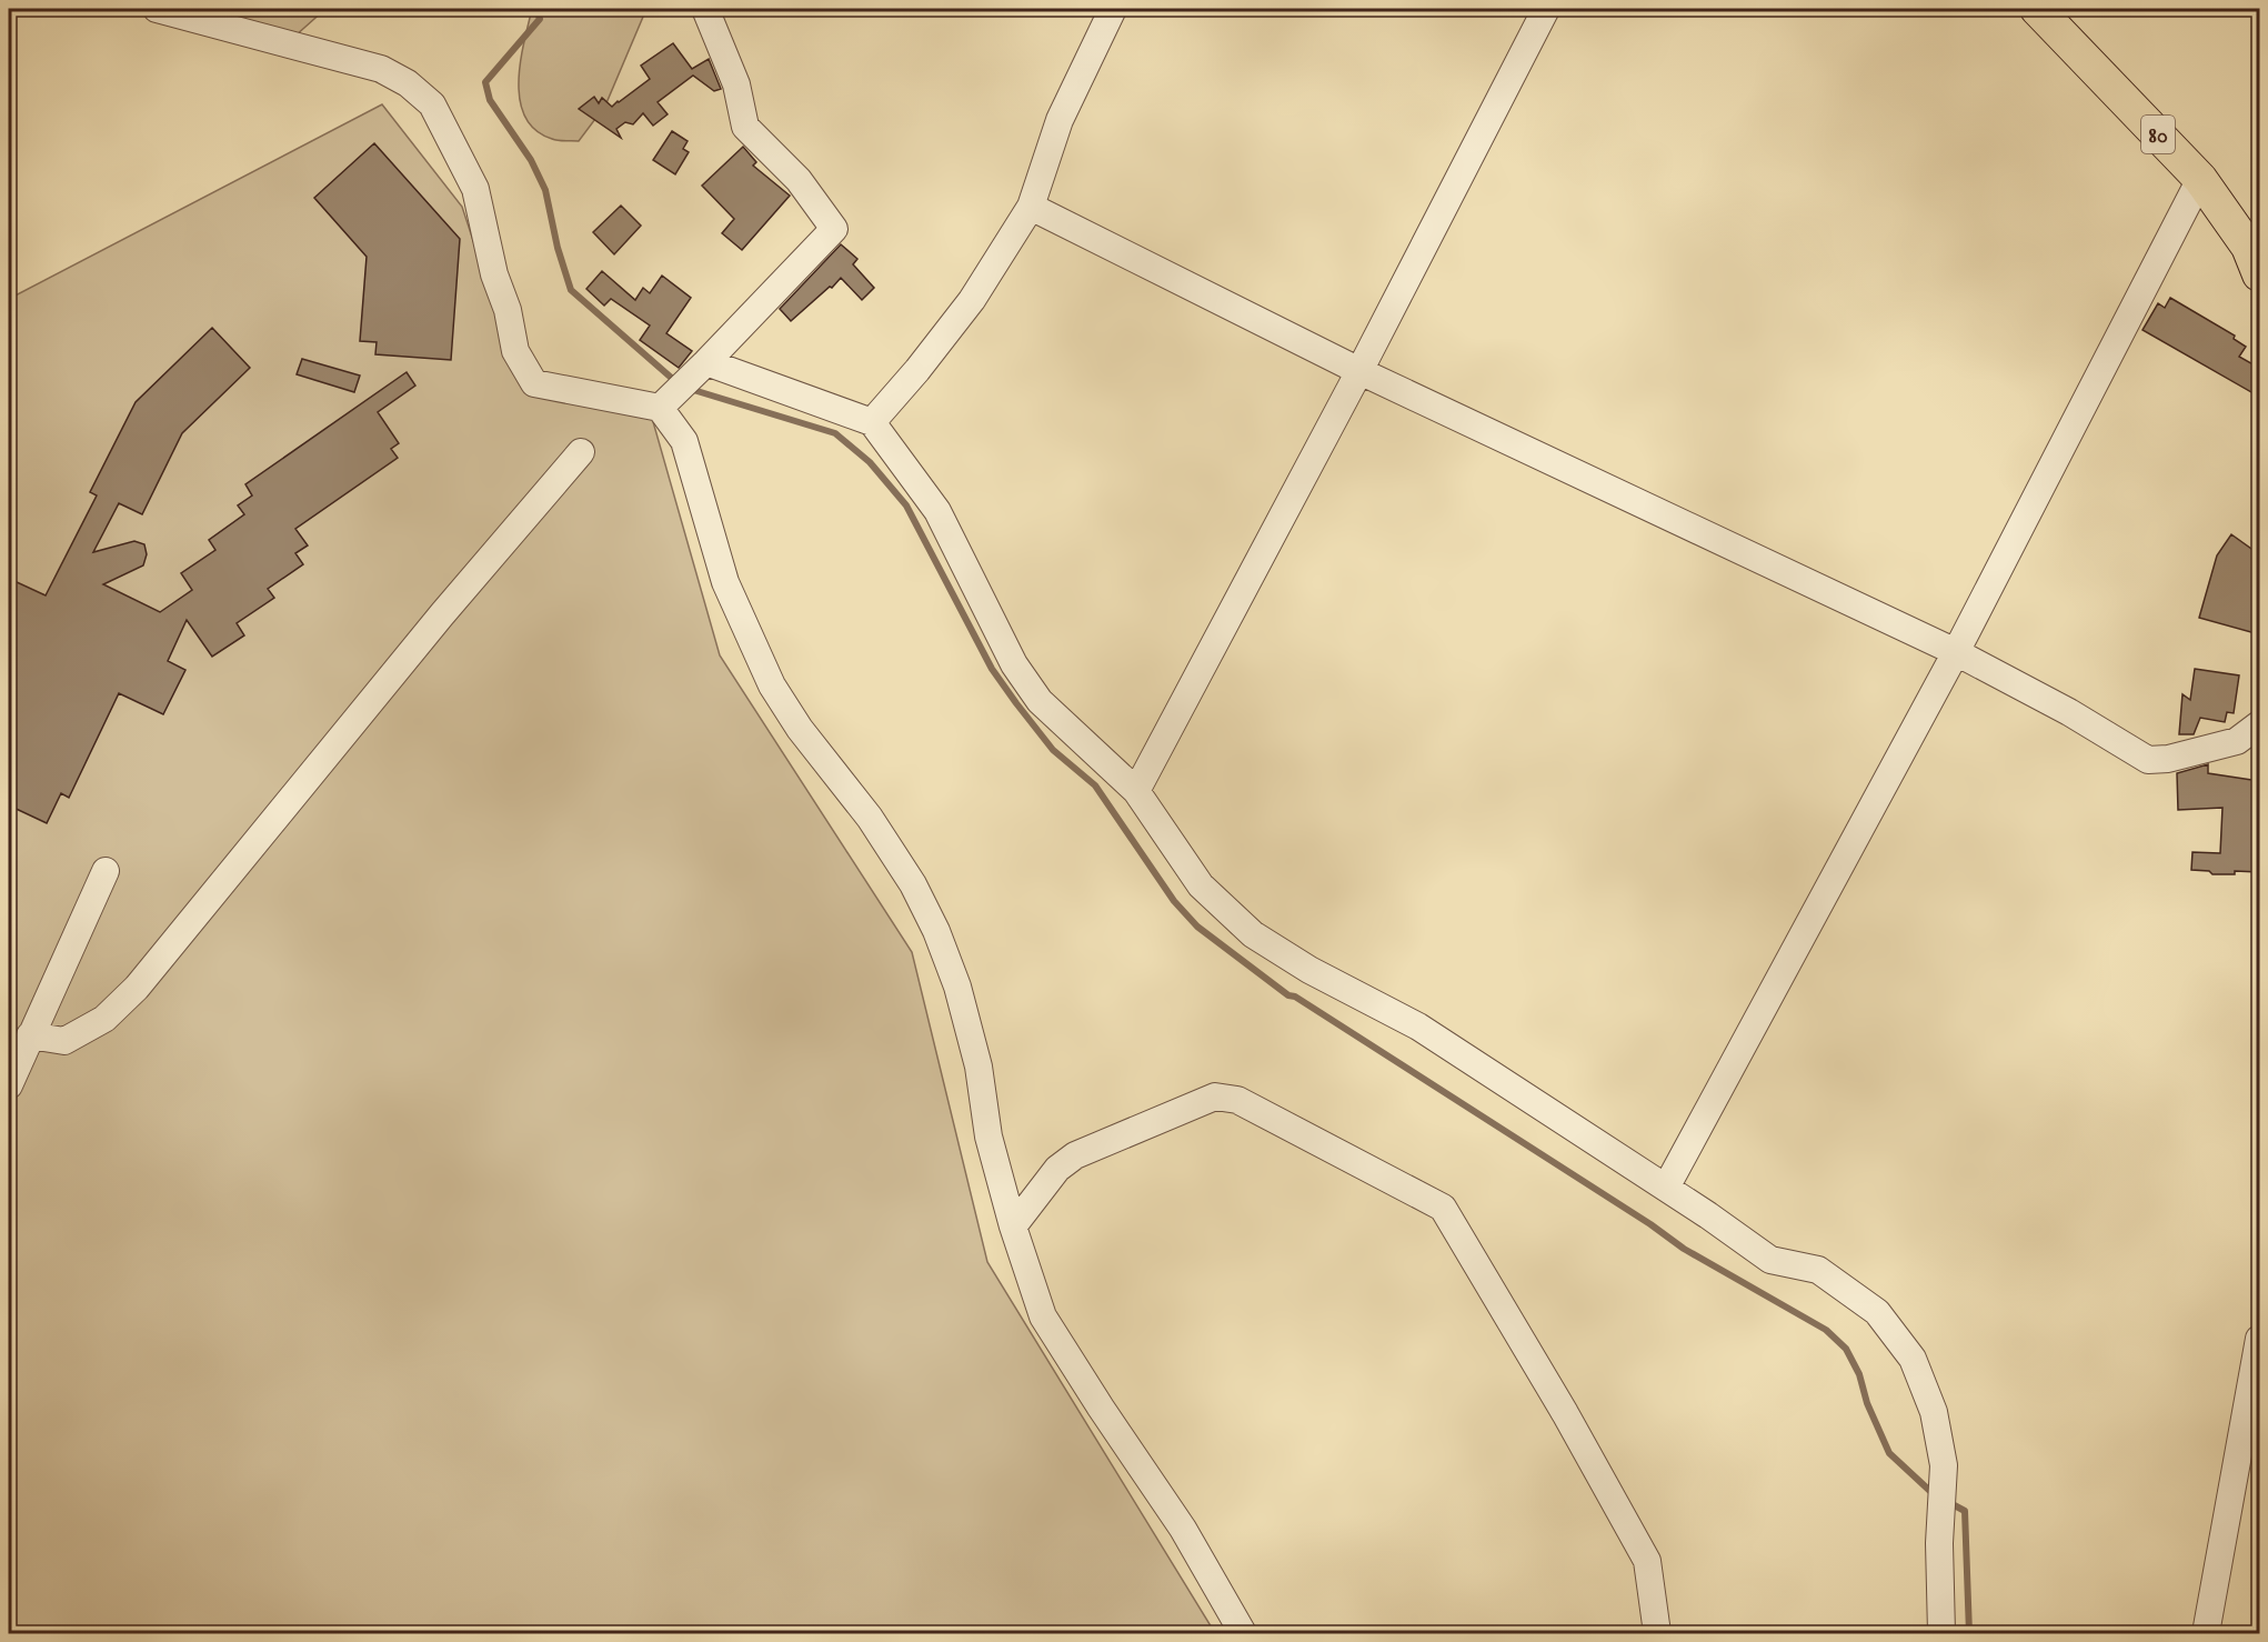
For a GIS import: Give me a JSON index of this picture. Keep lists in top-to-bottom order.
{
  "streets": {
    "main road": ["80"]
  }
}
